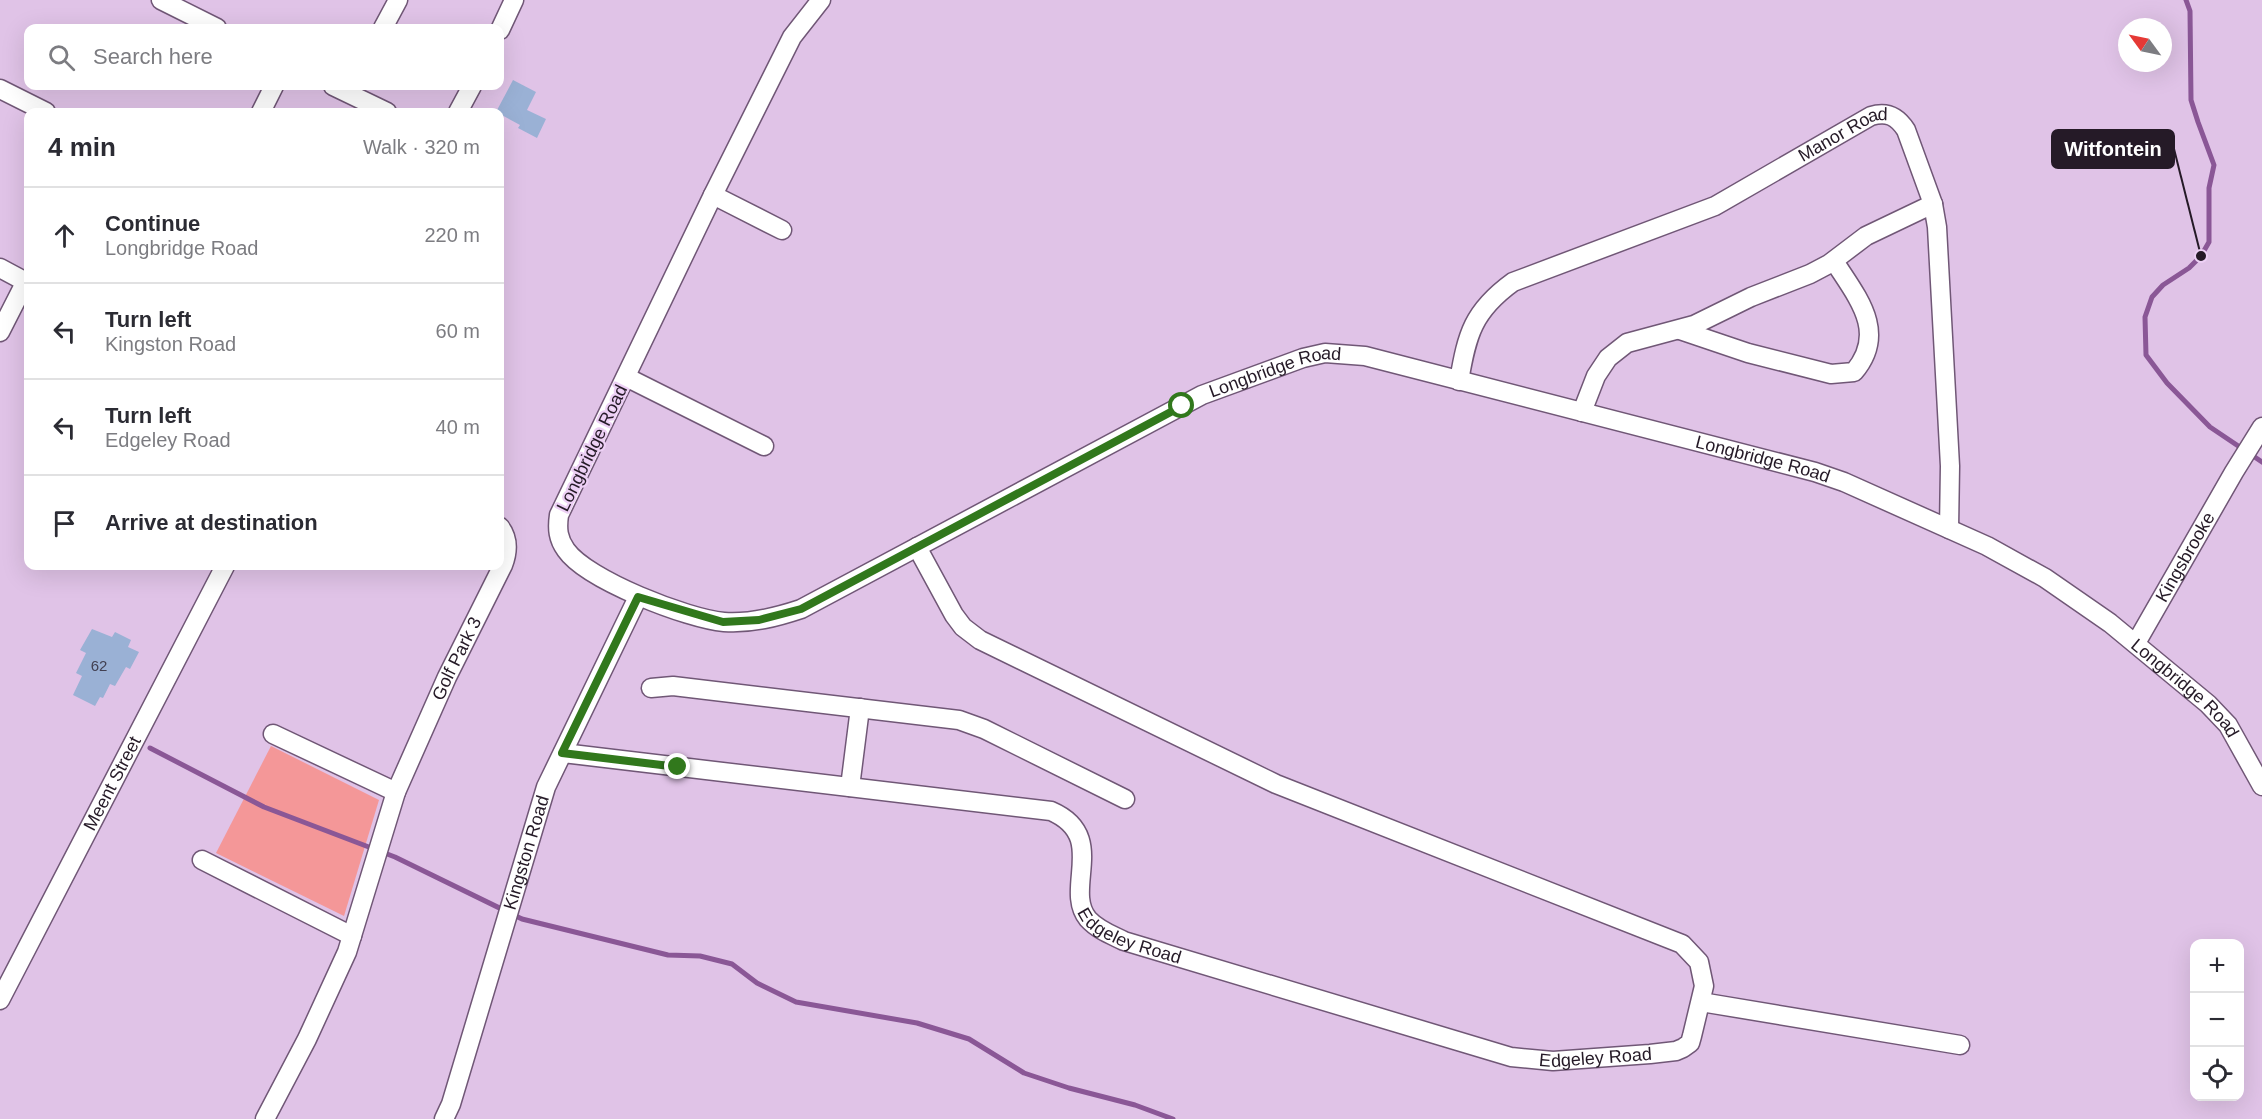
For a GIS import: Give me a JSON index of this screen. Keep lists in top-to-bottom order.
{
  "streets": {
    "street": [
      "Manor Road",
      "Longbridge Road",
      "Kingsbrooke",
      "Golf Park 3",
      "Meent Street",
      "Kingston Road",
      "Edgeley Road"
    ]
  },
  "crossings": [
    ["Manor Road", "Longbridge Road"],
    ["Longbridge Road", "Kingsbrooke"],
    ["Longbridge Road", "Kingston Road"],
    ["Longbridge Road", "Edgeley Road"],
    ["Kingston Road", "Edgeley Road"]
  ],
  "places": ["Witfontein"],
  "house_numbers": ["62"],
  "north": "top left",
  "page": {
    "search": "Search here",
    "heading": ["4 min", "Walk · 320 m"],
    "list": [
      ["Continue", "Longbridge Road", "220 m"],
      ["Turn left", "Kingston Road", "60 m"],
      ["Turn left", "Edgeley Road", "40 m"],
      "Arrive at destination"
    ],
    "map_buttons": ["+", "−"]
  }
}
